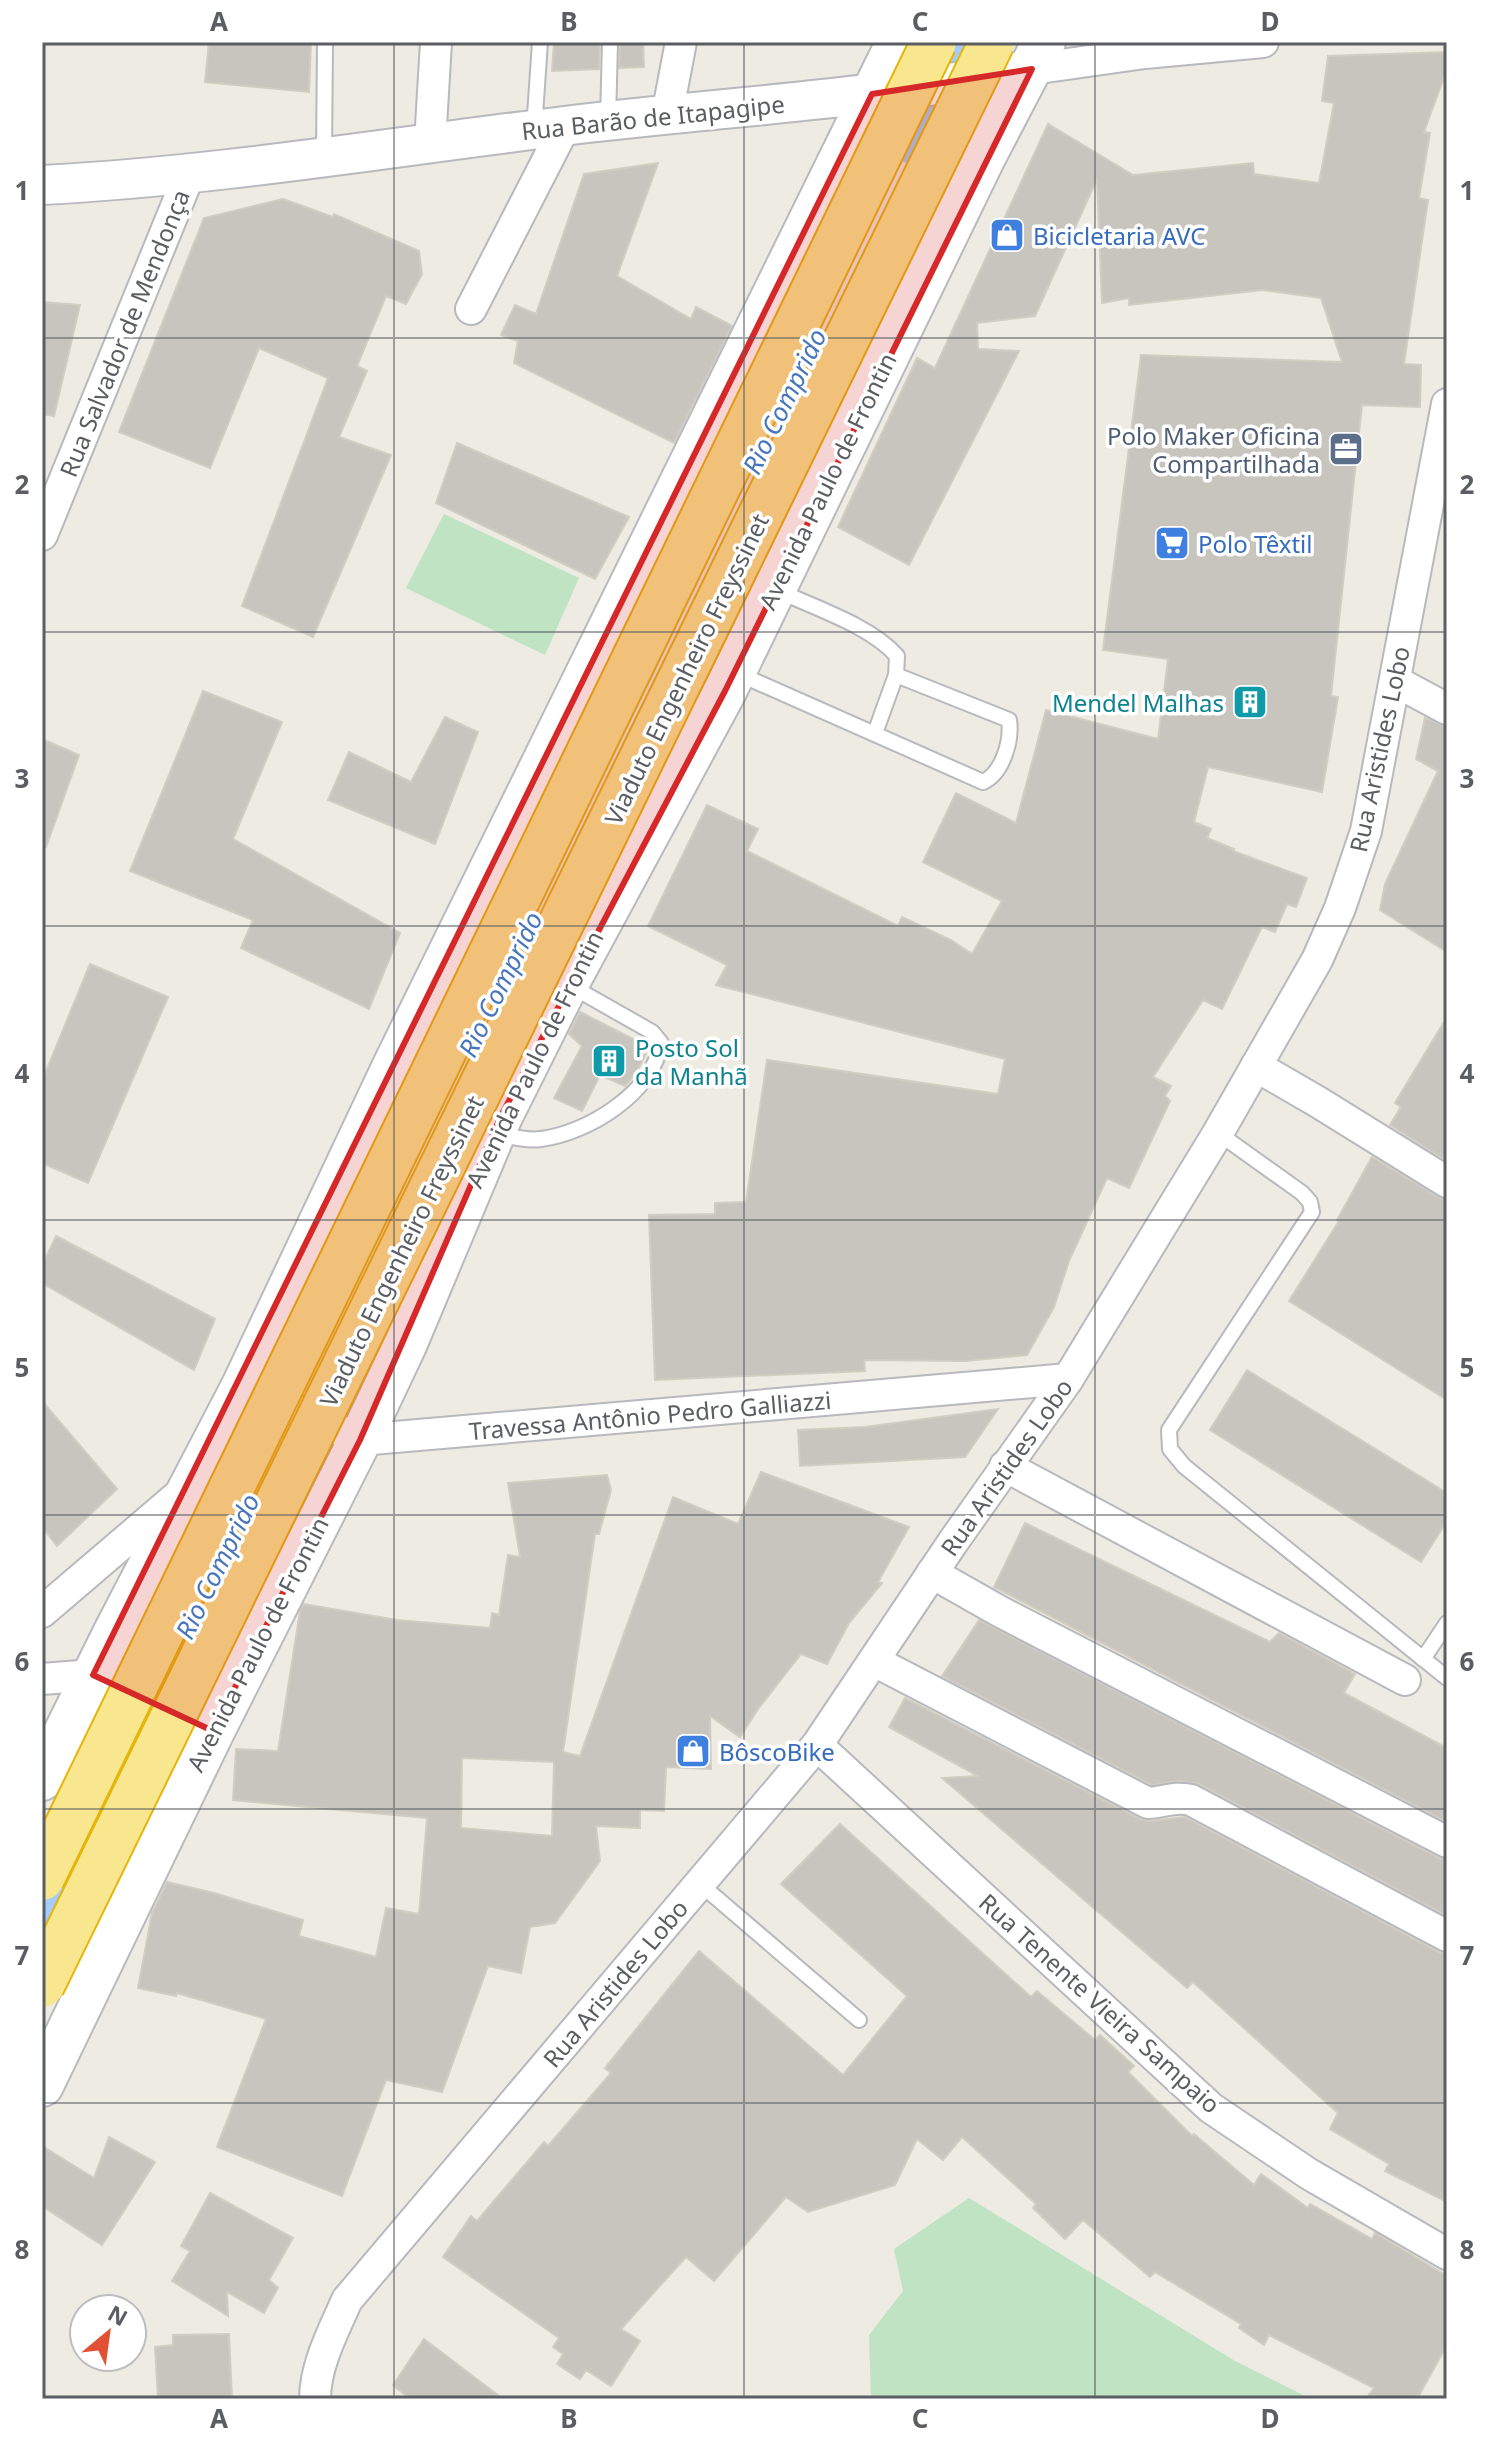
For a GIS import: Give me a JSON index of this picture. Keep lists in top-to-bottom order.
{
  "streets": {
    "highway": ["Viaduto Engenheiro Freyssinet"],
    "main road": ["Avenida Paulo de Frontin"],
    "street": [
      "Rua Barão de Itapagipe",
      "Rua Salvador de Mendonça",
      "Rua Aristides Lobo",
      "Travessa Antônio Pedro Galliazzi",
      "Rua Tenente Vieira Sampaio"
    ]
  },
  "crossings": [
    ["Rua Barão de Itapagipe", "Rua Salvador de Mendonça"],
    ["Rua Barão de Itapagipe", "Avenida Paulo de Frontin"],
    ["Avenida Paulo de Frontin", "Travessa Antônio Pedro Galliazzi"],
    ["Rua Aristides Lobo", "Travessa Antônio Pedro Galliazzi"],
    ["Rua Aristides Lobo", "Rua Tenente Vieira Sampaio"]
  ],
  "water": ["Rio Comprido"],
  "places": {
    "shop": ["Bicicletaria AVC", "BôscoBike"],
    "office": ["Polo Maker Oficina Compartilhada"],
    "supermarket": ["Polo Têxtil"],
    "building": ["Mendel Malhas", "Posto Sol da Manhã"]
  },
  "north": "top right",
  "grid": {
    "columns": [
      "A",
      "B",
      "C",
      "D"
    ],
    "rows": [
      "1",
      "2",
      "3",
      "4",
      "5",
      "6",
      "7",
      "8"
    ]
  }
}
